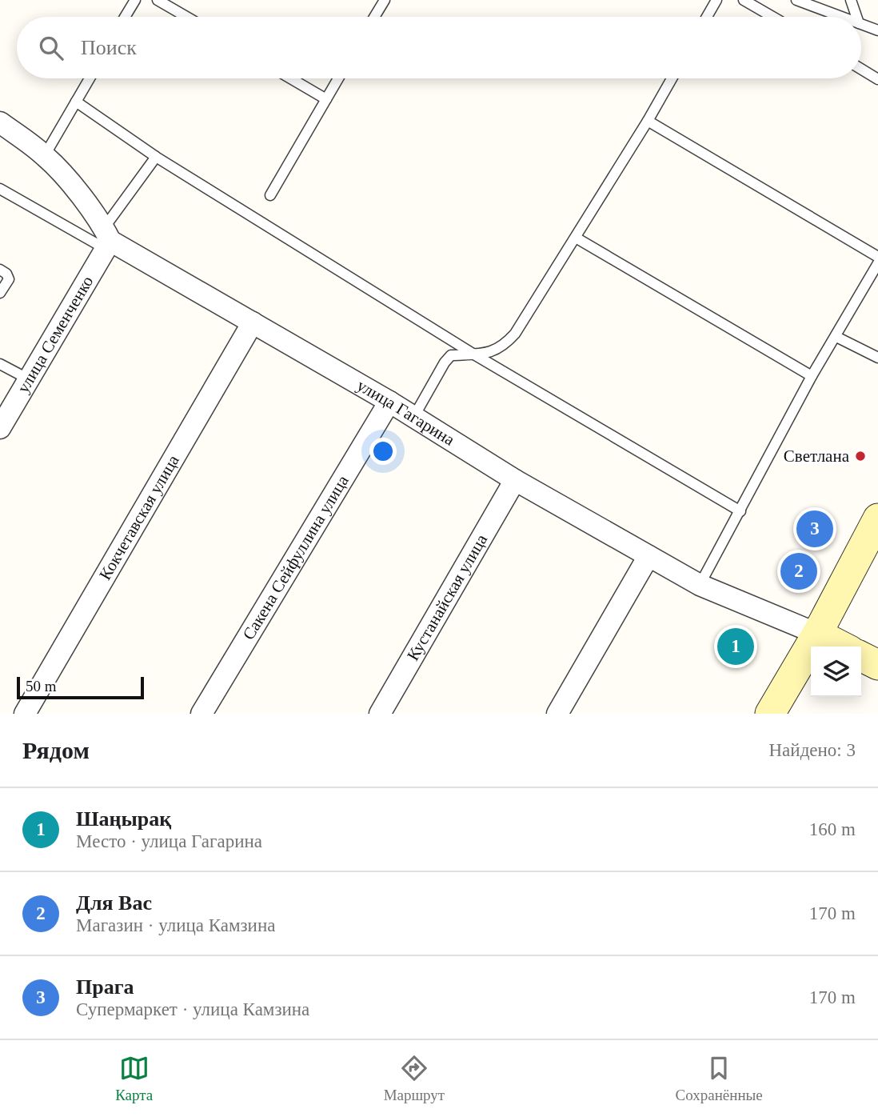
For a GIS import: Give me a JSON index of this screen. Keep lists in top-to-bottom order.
{
  "streets": {
    "main road": ["улица Гагарина"],
    "street": [
      "улица Семенченко",
      "Кокчетавская улица",
      "Сакена Сейфуллина улица",
      "Кустанайская улица"
    ]
  },
  "crossings": [
    ["улица Семенченко", "улица Гагарина"],
    ["улица Гагарина", "Кокчетавская улица"],
    ["улица Гагарина", "Сакена Сейфуллина улица"],
    ["улица Гагарина", "Кустанайская улица"]
  ],
  "places": ["Светлана"],
  "scale_bar": "50 m",
  "page": {
    "search": "Поиск",
    "pins": ["3", "2", "1"],
    "scale": "50 m",
    "heading": ["Рядом", "Найдено: 3"],
    "list": [
      {
        "mark": "1",
        "name": "Шаңырақ",
        "note": "Место · улица Гагарина",
        "value": "160 m"
      },
      {
        "mark": "2",
        "name": "Для Вас",
        "note": "Магазин · улица Камзина",
        "value": "170 m"
      },
      {
        "mark": "3",
        "name": "Прага",
        "note": "Супермаркет · улица Камзина",
        "value": "170 m"
      }
    ],
    "nav": ["Карта", "Маршрут", "Сохранённые"]
  }
}
